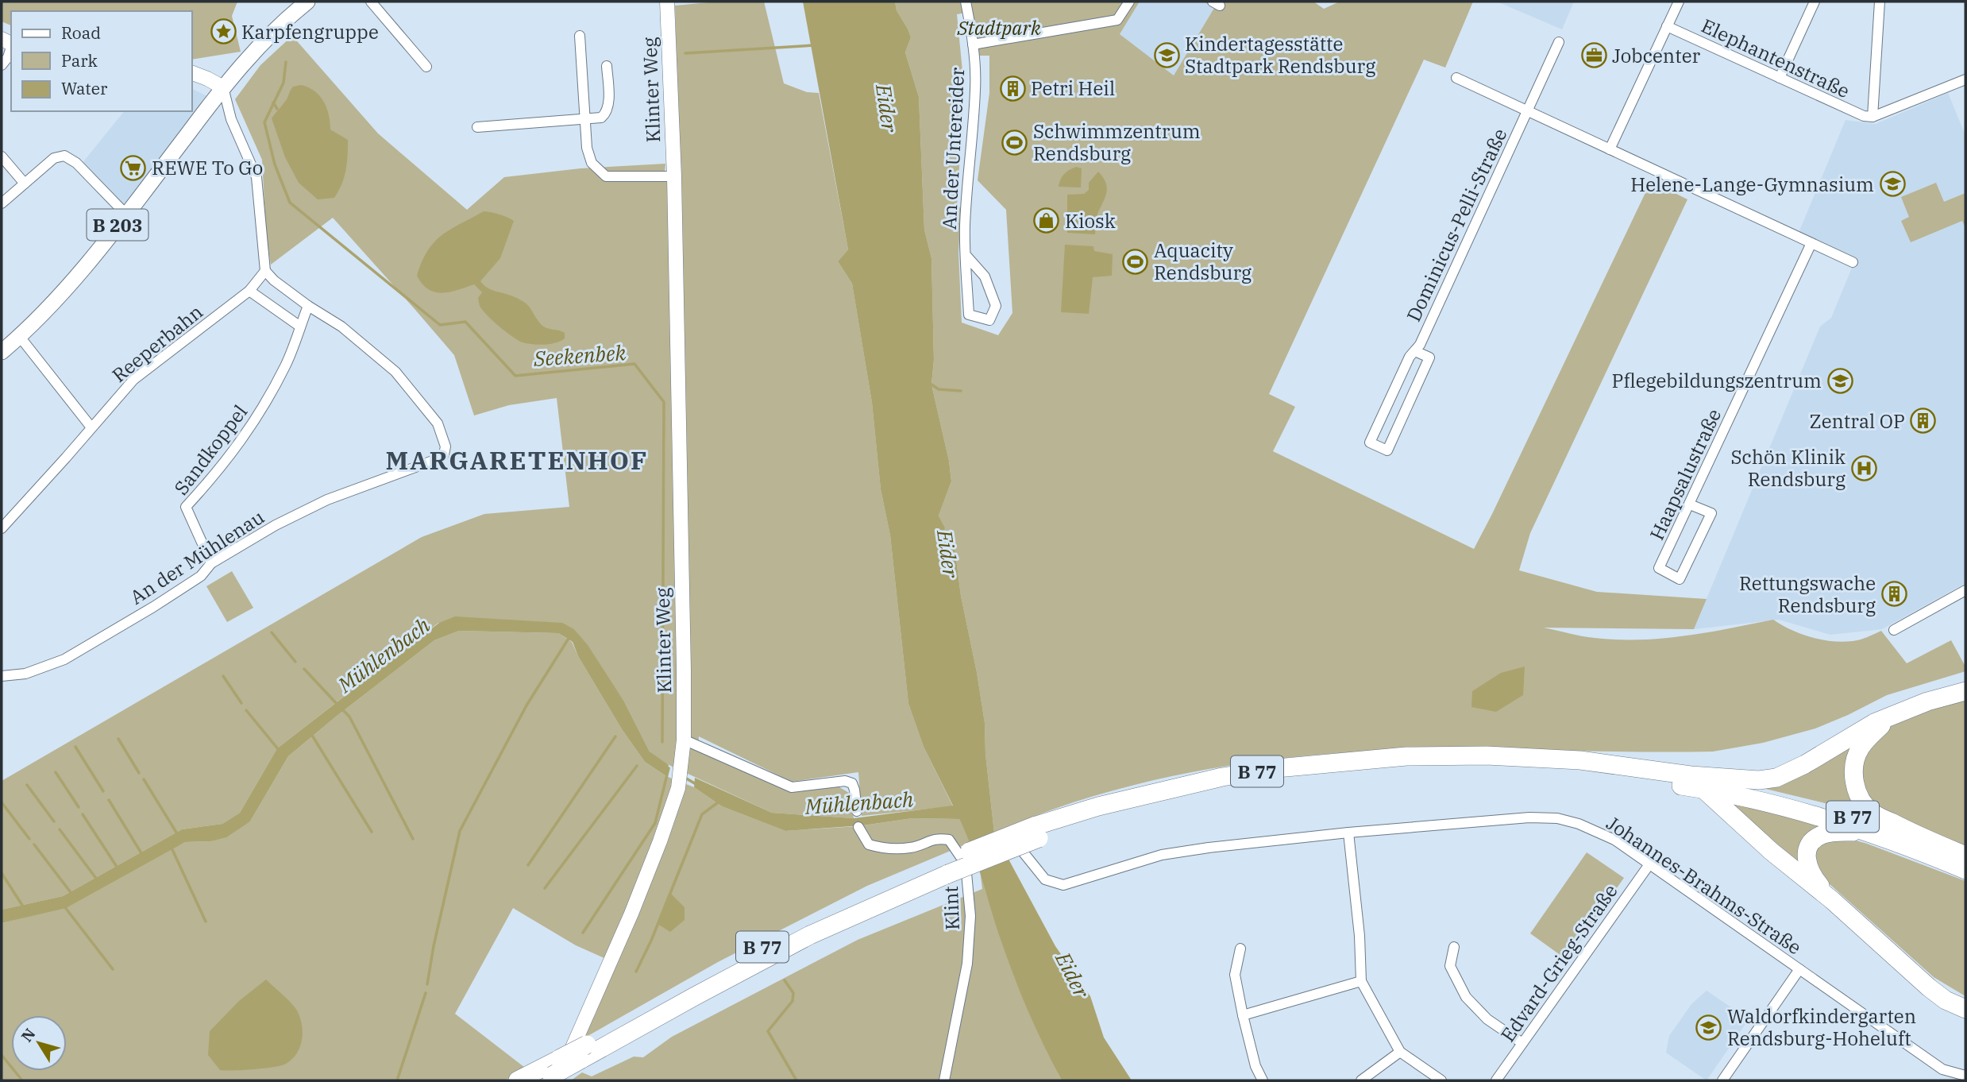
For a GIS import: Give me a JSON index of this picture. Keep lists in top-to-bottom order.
{
  "streets": {
    "highway": ["B 77"],
    "main road": ["B 203"],
    "street": [
      "Elephantenstraße",
      "Klinter Weg",
      "An der Untereider",
      "Dominicus-Pelli-Straße",
      "Reeperbahn",
      "Sandkoppel",
      "Haapsalustraße",
      "An der Mühlenau",
      "Johannes-Brahms-Straße",
      "Klint",
      "Edvard-Grieg-Straße"
    ]
  },
  "crossings": [
    ["Klinter Weg", "B 77"],
    ["Sandkoppel", "An der Mühlenau"],
    ["Johannes-Brahms-Straße", "Edvard-Grieg-Straße"]
  ],
  "districts": ["MARGARETENHOF"],
  "water": ["Eider", "Seekenbek", "Mühlenbach"],
  "parks": ["Stadtpark"],
  "places": {
    "place": ["Karpfengruppe"],
    "school or university": [
      "Kindertagesstätte Stadtpark Rendsburg",
      "Helene-Lange-Gymnasium",
      "Pflegebildungszentrum",
      "Waldorfkindergarten Rendsburg-Hoheluft"
    ],
    "office": ["Jobcenter"],
    "building": ["Petri Heil", "Zentral OP", "Rettungswache Rendsburg"],
    "sports": ["Schwimmzentrum Rendsburg", "Aquacity Rendsburg"],
    "supermarket": ["REWE To Go"],
    "shop": ["Kiosk"],
    "hospital": ["Schön Klinik Rendsburg"]
  },
  "legend": ["Road", "Park", "Water"],
  "north": "top left"
}
